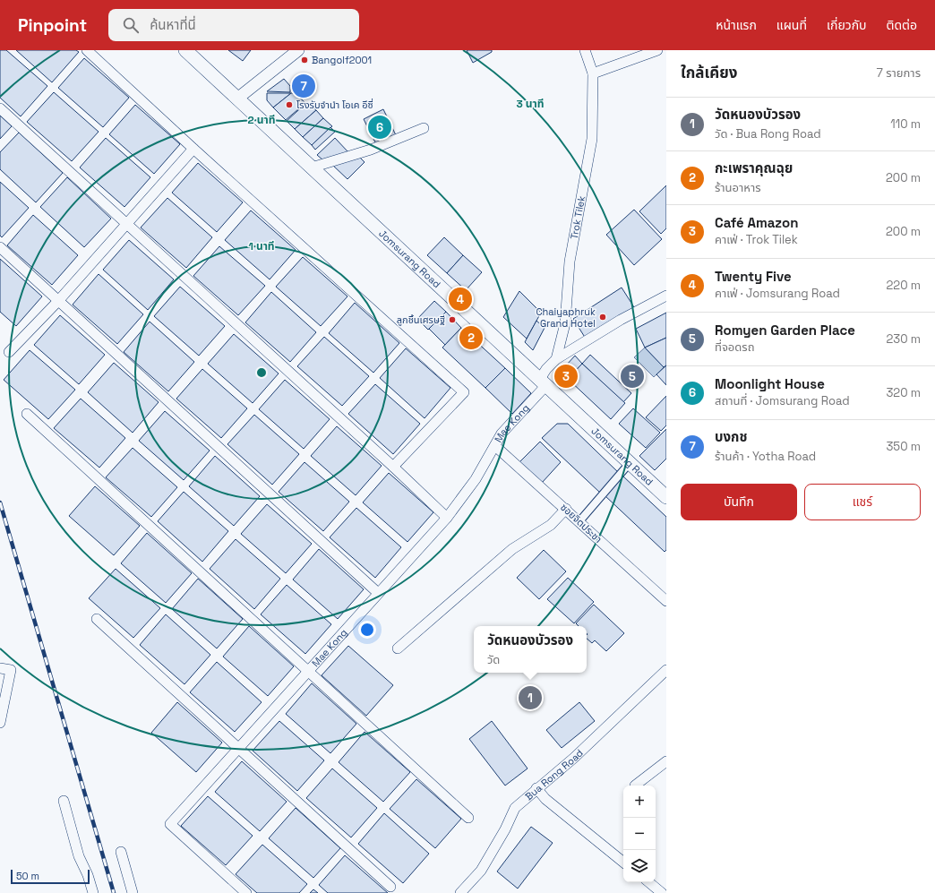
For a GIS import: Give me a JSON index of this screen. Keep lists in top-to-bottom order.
{
  "streets": {
    "main road": ["Jomsurang Road"],
    "street": [
      "Trok Tilek",
      "Mae Kong",
      "ซอยจิตประชา",
      "Bua Rong Road"
    ]
  },
  "crossings": [
    ["Trok Tilek", "Jomsurang Road"],
    ["Trok Tilek", "Mae Kong"],
    ["Jomsurang Road", "Mae Kong"],
    ["Mae Kong", "ซอยจิตประชา"]
  ],
  "places": [
    "Bangolf2001",
    "โรงรับจำนำ โอเค อีซี่",
    "Chaiyaphruk Grand Hotel",
    "ลูกชิ้นเศรษฐี"
  ],
  "scale_bar": "50 m",
  "page": {
    "header": "Pinpoint",
    "search": "ค้นหาที่นี่",
    "nav": [
      "หน้าแรก",
      "แผนที่",
      "เกี่ยวกับ",
      "ติดต่อ"
    ],
    "heading": ["ใกล้เคียง", "7 รายการ"],
    "pins": [
      "7",
      "6",
      "4",
      "2",
      "3",
      "5",
      "1"
    ],
    "list": [
      {
        "mark": "1",
        "name": "วัดหนองบัวรอง",
        "note": "วัด · Bua Rong Road",
        "value": "110 m"
      },
      {
        "mark": "2",
        "name": "กะเพราคุณฉุย",
        "note": "ร้านอาหาร",
        "value": "200 m"
      },
      {
        "mark": "3",
        "name": "Café Amazon",
        "note": "คาเฟ่ · Trok Tilek",
        "value": "200 m"
      },
      {
        "mark": "4",
        "name": "Twenty Five",
        "note": "คาเฟ่ · Jomsurang Road",
        "value": "220 m"
      },
      {
        "mark": "5",
        "name": "Romyen Garden Place",
        "note": "ที่จอดรถ",
        "value": "230 m"
      },
      {
        "mark": "6",
        "name": "Moonlight House",
        "note": "สถานที่ · Jomsurang Road",
        "value": "320 m"
      },
      {
        "mark": "7",
        "name": "บงกช",
        "note": "ร้านค้า · Yotha Road",
        "value": "350 m"
      }
    ],
    "buttons": ["บันทึก", "แชร์"],
    "popup": ["วัดหนองบัวรอง", "วัด"],
    "map_buttons": ["+", "−"],
    "scale": "50 m"
  },
  "rings": ["3 นาที", "2 นาที", "1 นาที"]
}
